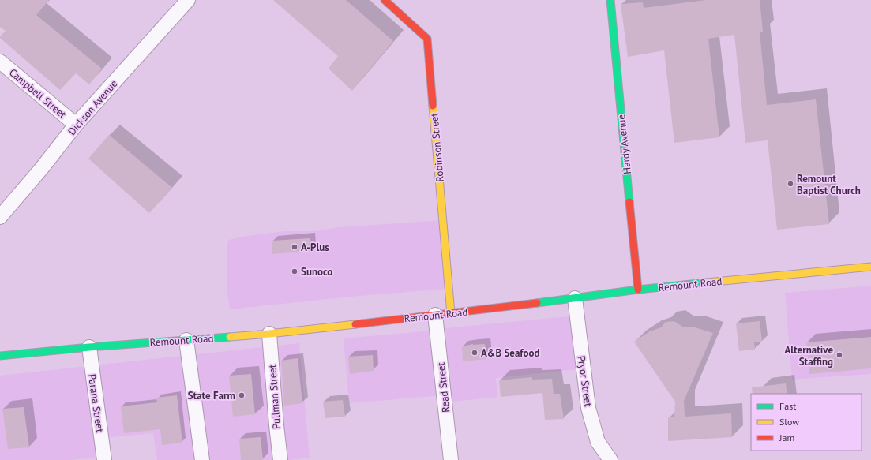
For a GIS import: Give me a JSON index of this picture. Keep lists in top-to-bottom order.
{
  "streets": {
    "main road": ["Hardy Avenue", "Robinson Street", "Remount Road"],
    "street": [
      "Campbell Street",
      "Dickson Avenue",
      "Pryor Street",
      "Read Street",
      "Pullman Street",
      "Parana Street"
    ]
  },
  "crossings": [
    ["Campbell Street", "Dickson Avenue"],
    ["Hardy Avenue", "Remount Road"],
    ["Robinson Street", "Remount Road"],
    ["Remount Road", "Pryor Street"],
    ["Remount Road", "Read Street"],
    ["Remount Road", "Pullman Street"],
    ["Remount Road", "Parana Street"]
  ],
  "places": [
    "Remount Baptist Church",
    "A-Plus",
    "Sunoco",
    "A&B Seafood",
    "Alternative Staffing",
    "State Farm"
  ],
  "legend": ["Fast", "Slow", "Jam"]
}
